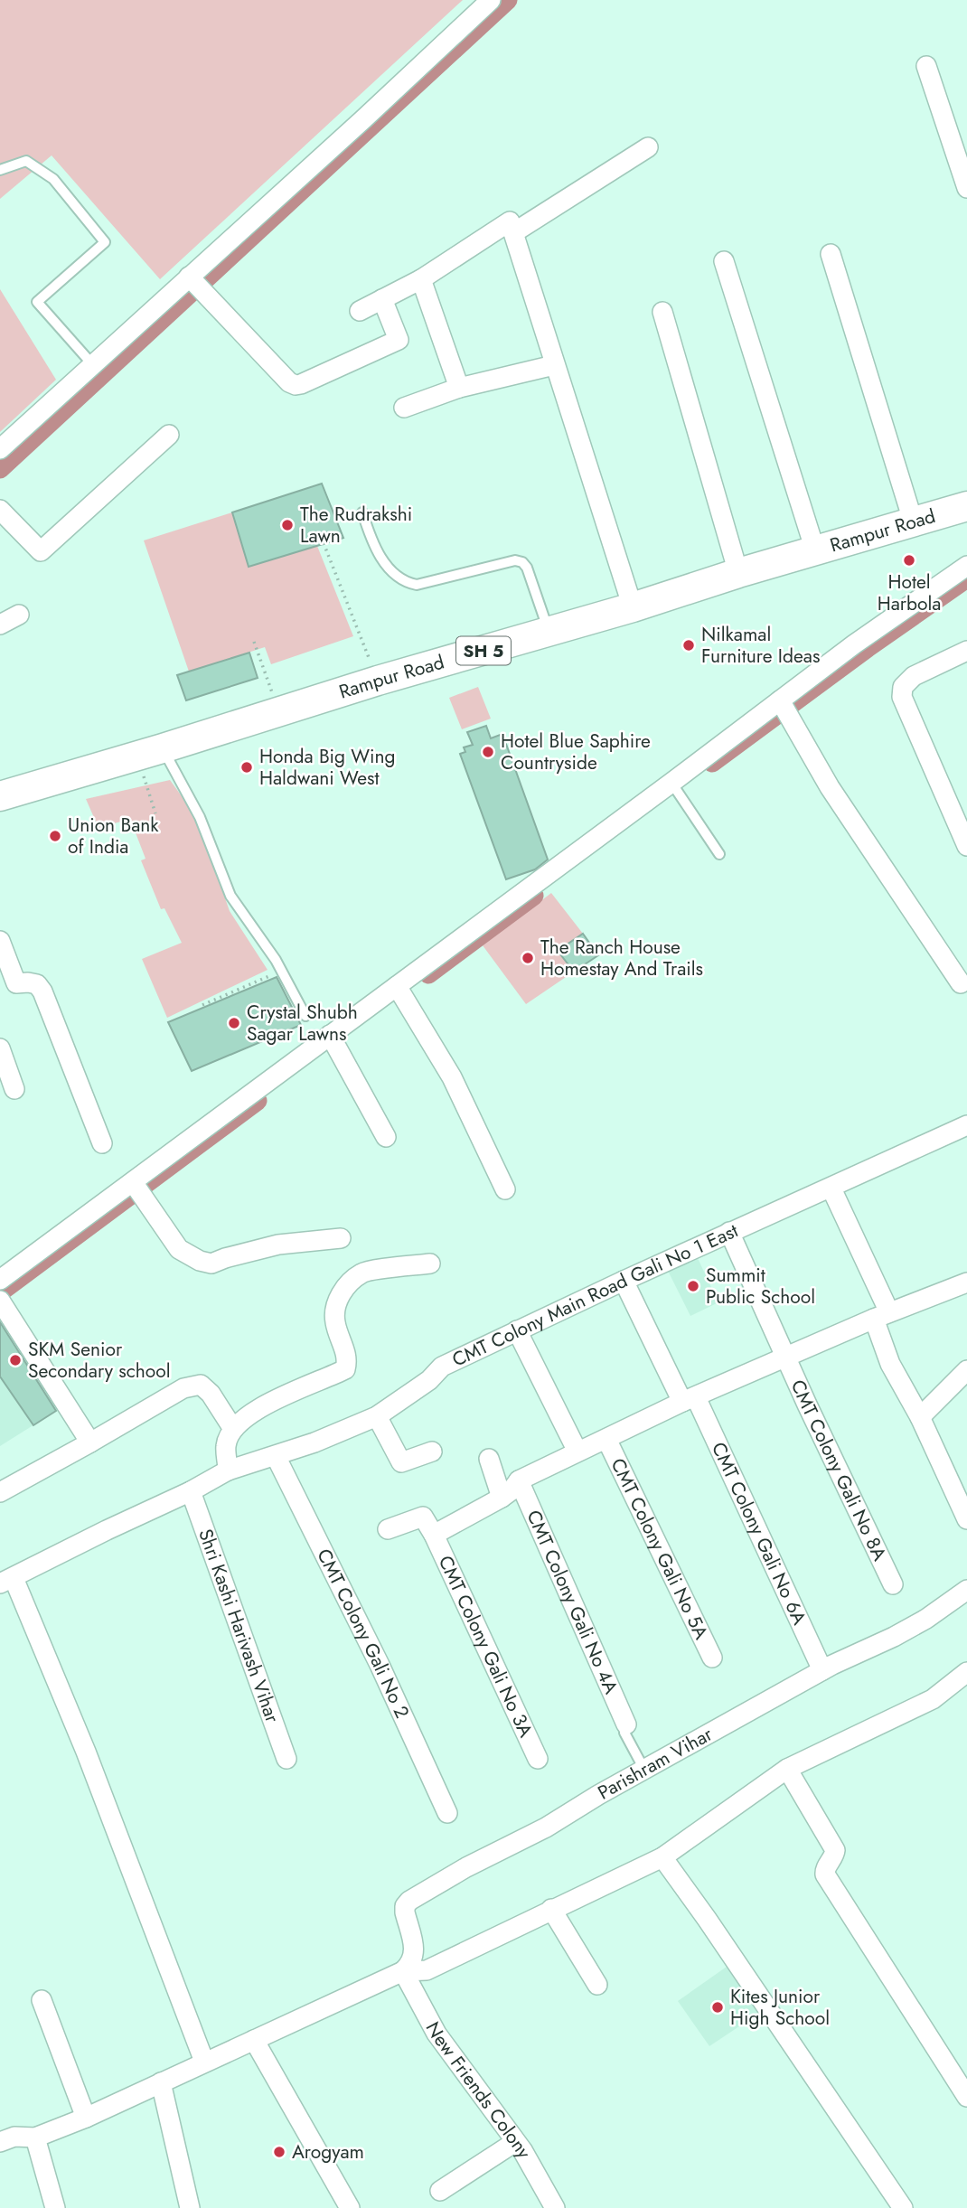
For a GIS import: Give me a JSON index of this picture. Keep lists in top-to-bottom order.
{
  "streets": {
    "main road": ["Rampur Road", "SH 5"],
    "street": [
      "CMT Colony Main Road Gali No 1 East",
      "CMT Colony Gali No 8A",
      "CMT Colony Gali No 6A",
      "CMT Colony Gali No 5A",
      "CMT Colony Gali No 4A",
      "Shri Kashi Harivash Vihar",
      "CMT Colony Gali No 2",
      "CMT Colony Gali No 3A",
      "Parishram Vihar",
      "New Friends Colony"
    ]
  },
  "crossings": [
    ["CMT Colony Main Road Gali No 1 East", "CMT Colony Gali No 8A"],
    ["CMT Colony Main Road Gali No 1 East", "CMT Colony Gali No 6A"],
    ["CMT Colony Main Road Gali No 1 East", "Shri Kashi Harivash Vihar"],
    ["CMT Colony Main Road Gali No 1 East", "CMT Colony Gali No 2"],
    ["CMT Colony Gali No 6A", "Parishram Vihar"],
    ["Parishram Vihar", "New Friends Colony"]
  ],
  "places": [
    "The Rudrakshi Lawn",
    "Hotel Harbola",
    "Nilkamal Furniture Ideas",
    "Hotel Blue Saphire Countryside",
    "Honda Big Wing Haldwani West",
    "Union Bank of India",
    "The Ranch House Homestay And Trails",
    "Crystal Shubh Sagar Lawns",
    "Summit Public School",
    "SKM Senior Secondary school",
    "Kites Junior High School",
    "Arogyam"
  ]
}
